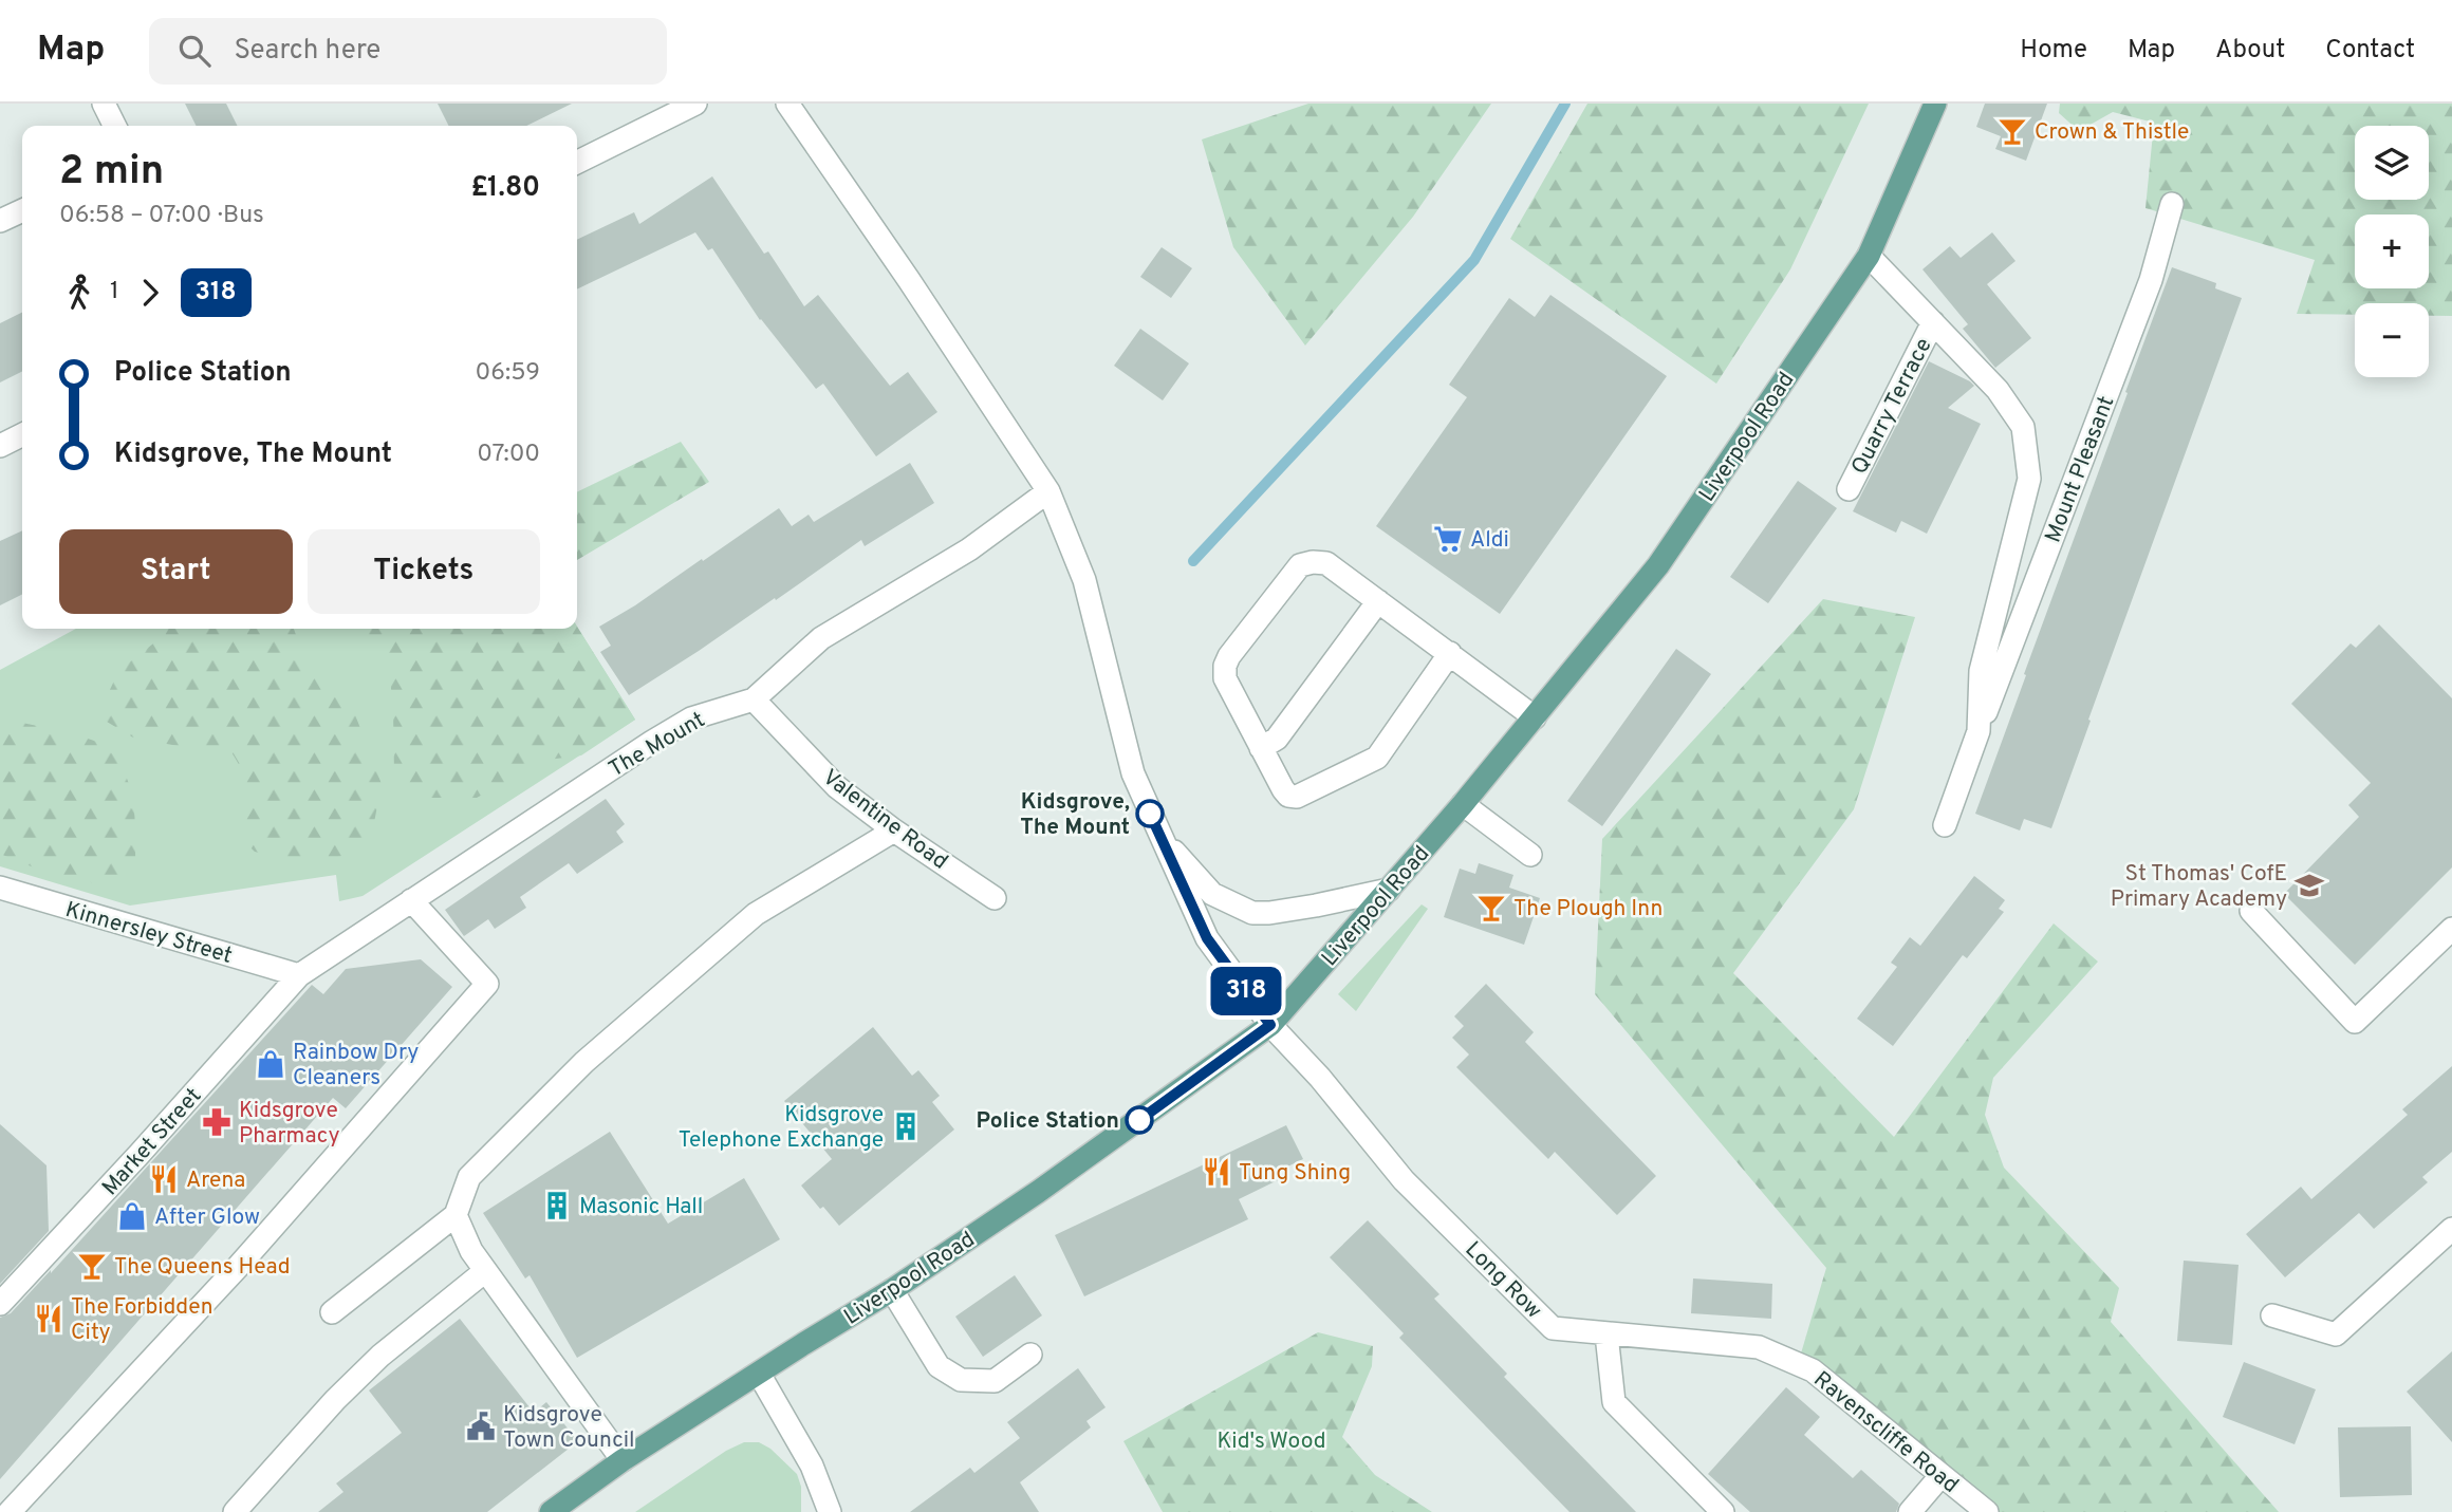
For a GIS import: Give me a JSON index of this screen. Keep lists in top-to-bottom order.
{
  "streets": {
    "main road": ["Liverpool Road"],
    "street": [
      "Quarry Terrace",
      "Mount Pleasant",
      "The Mount",
      "Valentine Road",
      "Kinnersley Street",
      "Market Street",
      "Long Row",
      "Ravenscliffe Road"
    ]
  },
  "crossings": [
    ["Quarry Terrace", "Mount Pleasant"],
    ["Liverpool Road", "Mount Pleasant"],
    ["Liverpool Road", "Long Row"],
    ["The Mount", "Valentine Road"],
    ["The Mount", "Kinnersley Street"],
    ["The Mount", "Market Street"],
    ["Kinnersley Street", "Market Street"],
    ["Long Row", "Ravenscliffe Road"]
  ],
  "parks": ["Kid's Wood"],
  "places": {
    "bar": ["Crown & Thistle", "The Plough Inn", "The Queens Head"],
    "supermarket": ["Aldi"],
    "other": ["Kidsgrove, The Mount", "Police Station"],
    "school or university": ["St Thomas' CofE Primary Academy"],
    "shop": ["Rainbow Dry Cleaners", "After Glow"],
    "pharmacy": ["Kidsgrove Pharmacy"],
    "building": ["Kidsgrove Telephone Exchange", "Masonic Hall"],
    "restaurant": ["Tung Shing", "Arena", "The Forbidden City"],
    "public building": ["Kidsgrove Town Council"]
  },
  "lines": ["bus line 318"],
  "page": {
    "header": "Map",
    "search": "Search here",
    "nav": [
      "Home",
      "Map",
      "About",
      "Contact"
    ],
    "on_map": "318",
    "map_buttons": ["+", "−"],
    "heading": ["2 min", "06:58 – 07:00 · Bus", "£1.80"],
    "legs": ["1", "318"],
    "list": [
      {
        "name": "Police Station",
        "value": "06:59"
      },
      {
        "name": "Kidsgrove, The Mount",
        "value": "07:00"
      }
    ],
    "buttons": ["Start", "Tickets"]
  }
}
